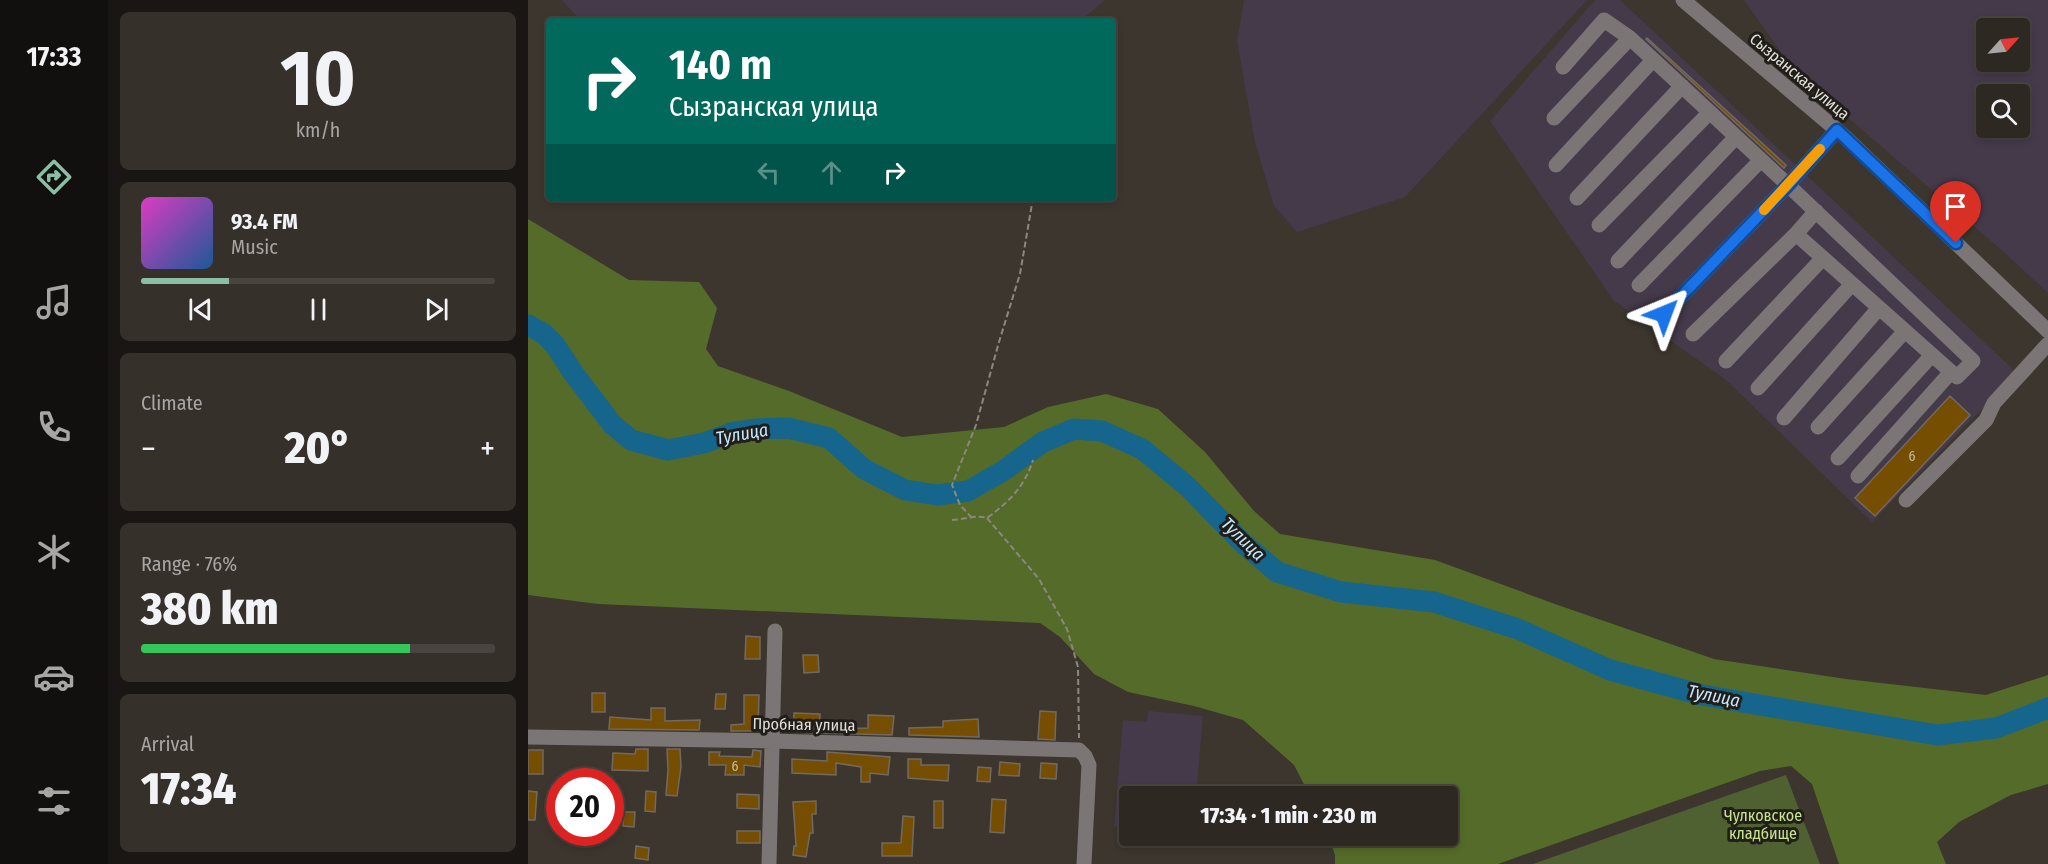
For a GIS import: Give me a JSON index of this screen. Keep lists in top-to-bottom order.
{
  "streets": {
    "street": ["Сызранская улица", "Пробная улица"]
  },
  "water": ["Тулица"],
  "parks": ["Чулковское кладбище"],
  "house_numbers": ["6", "6"],
  "north": "top right",
  "page": {
    "tabs": "17:33",
    "tile": [
      ["10", "km/h"],
      "Climate",
      ["Range · 76%", "380 km"],
      ["Arrival", "17:34"]
    ],
    "turn": ["140 m", "Сызранская улица"],
    "song": ["93.4 FM", "Music"],
    "heat": ["−", "20°", "+"],
    "limit": "20",
    "trip": "17:34 · 1 min · 230 m"
  }
}
